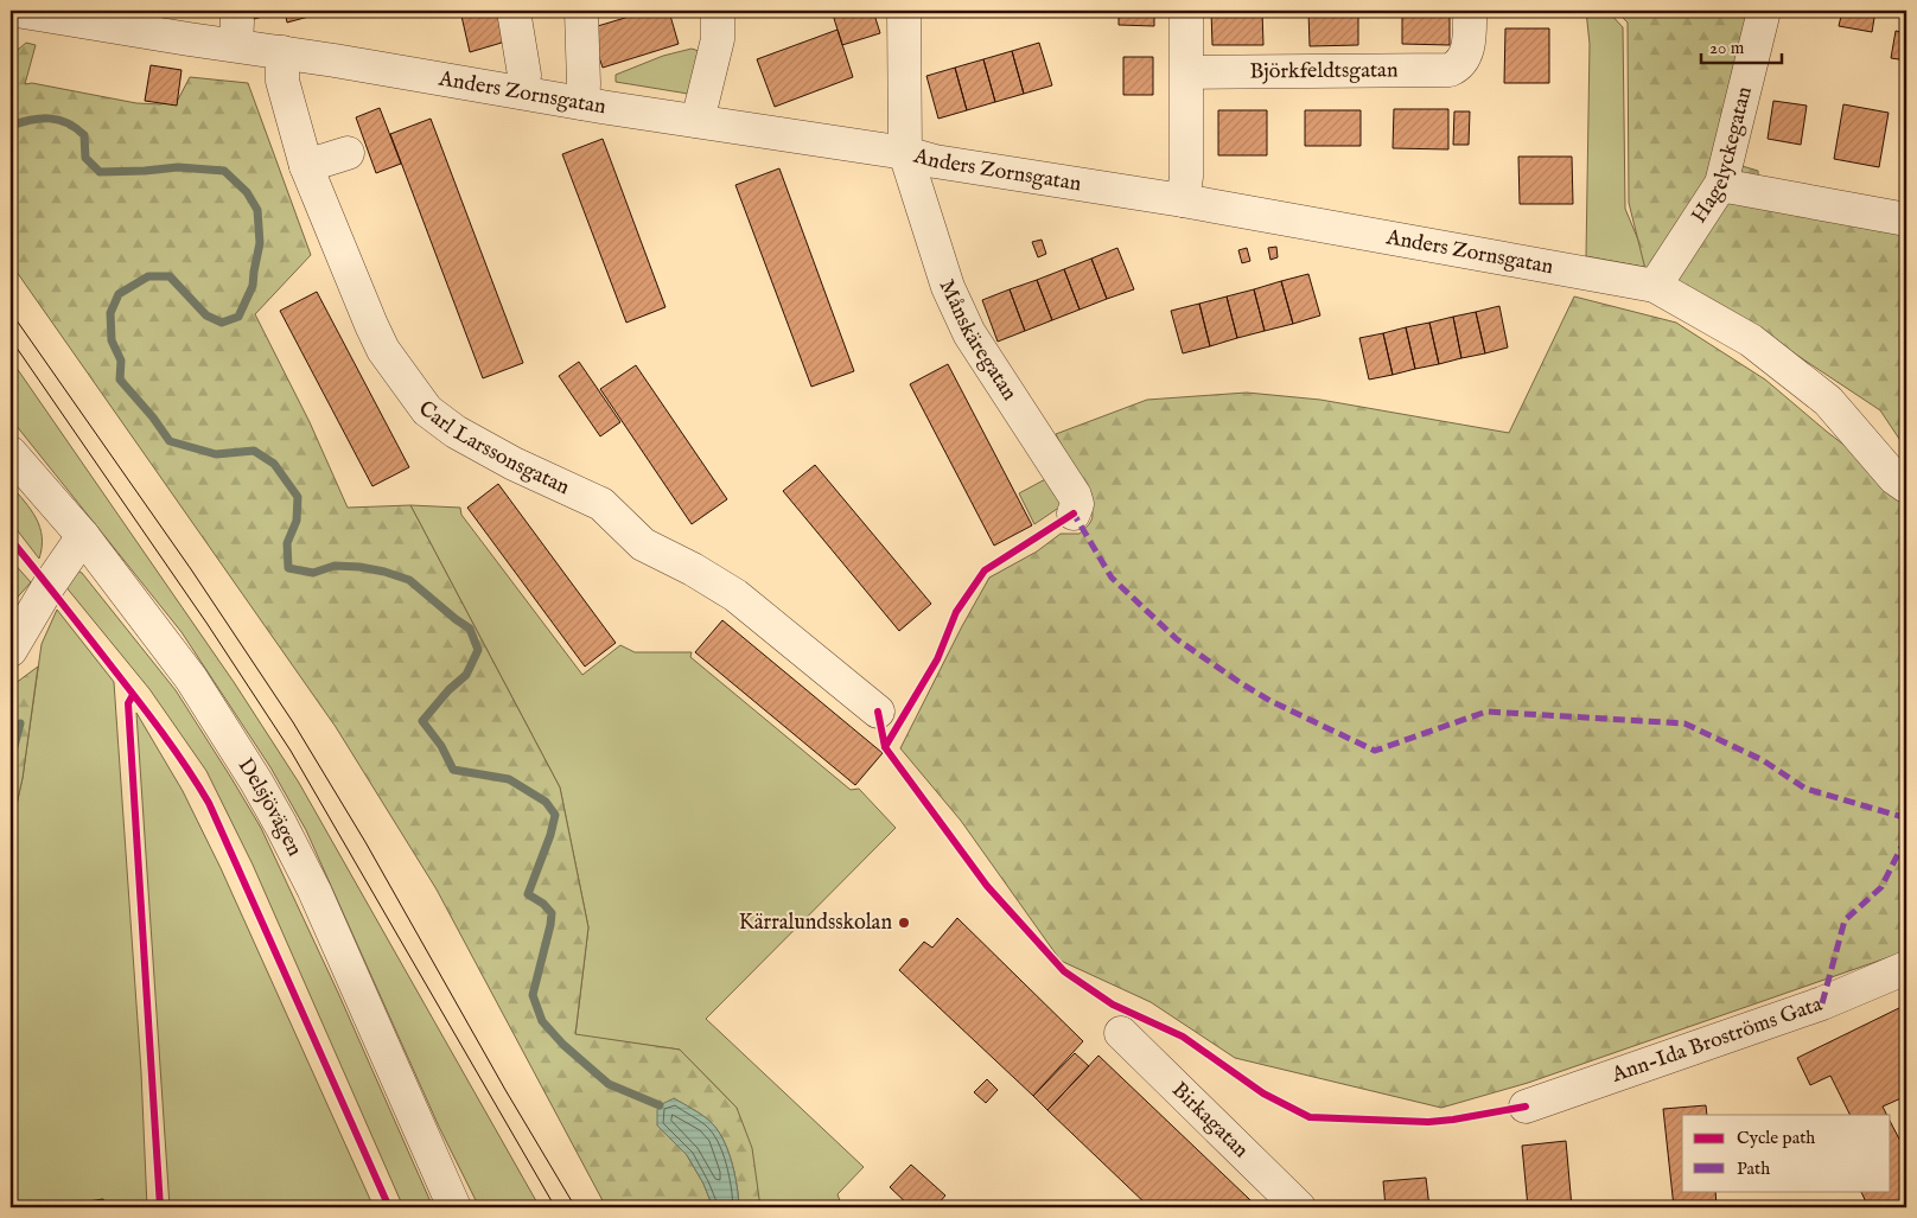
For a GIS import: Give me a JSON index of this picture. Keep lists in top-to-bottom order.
{
  "streets": {
    "street": [
      "Björkfeldtsgatan",
      "Anders Zornsgatan",
      "Hagelyckegatan",
      "Månskäregatan",
      "Carl Larssonsgatan",
      "Delsjövägen",
      "Ann-Ida Broströms Gata",
      "Birkagatan"
    ]
  },
  "crossings": [
    ["Anders Zornsgatan", "Hagelyckegatan"],
    ["Anders Zornsgatan", "Månskäregatan"],
    ["Anders Zornsgatan", "Carl Larssonsgatan"]
  ],
  "places": ["Kärralundsskolan"],
  "legend": ["Cycle path", "Path"],
  "scale_bar": "20 m"
}
